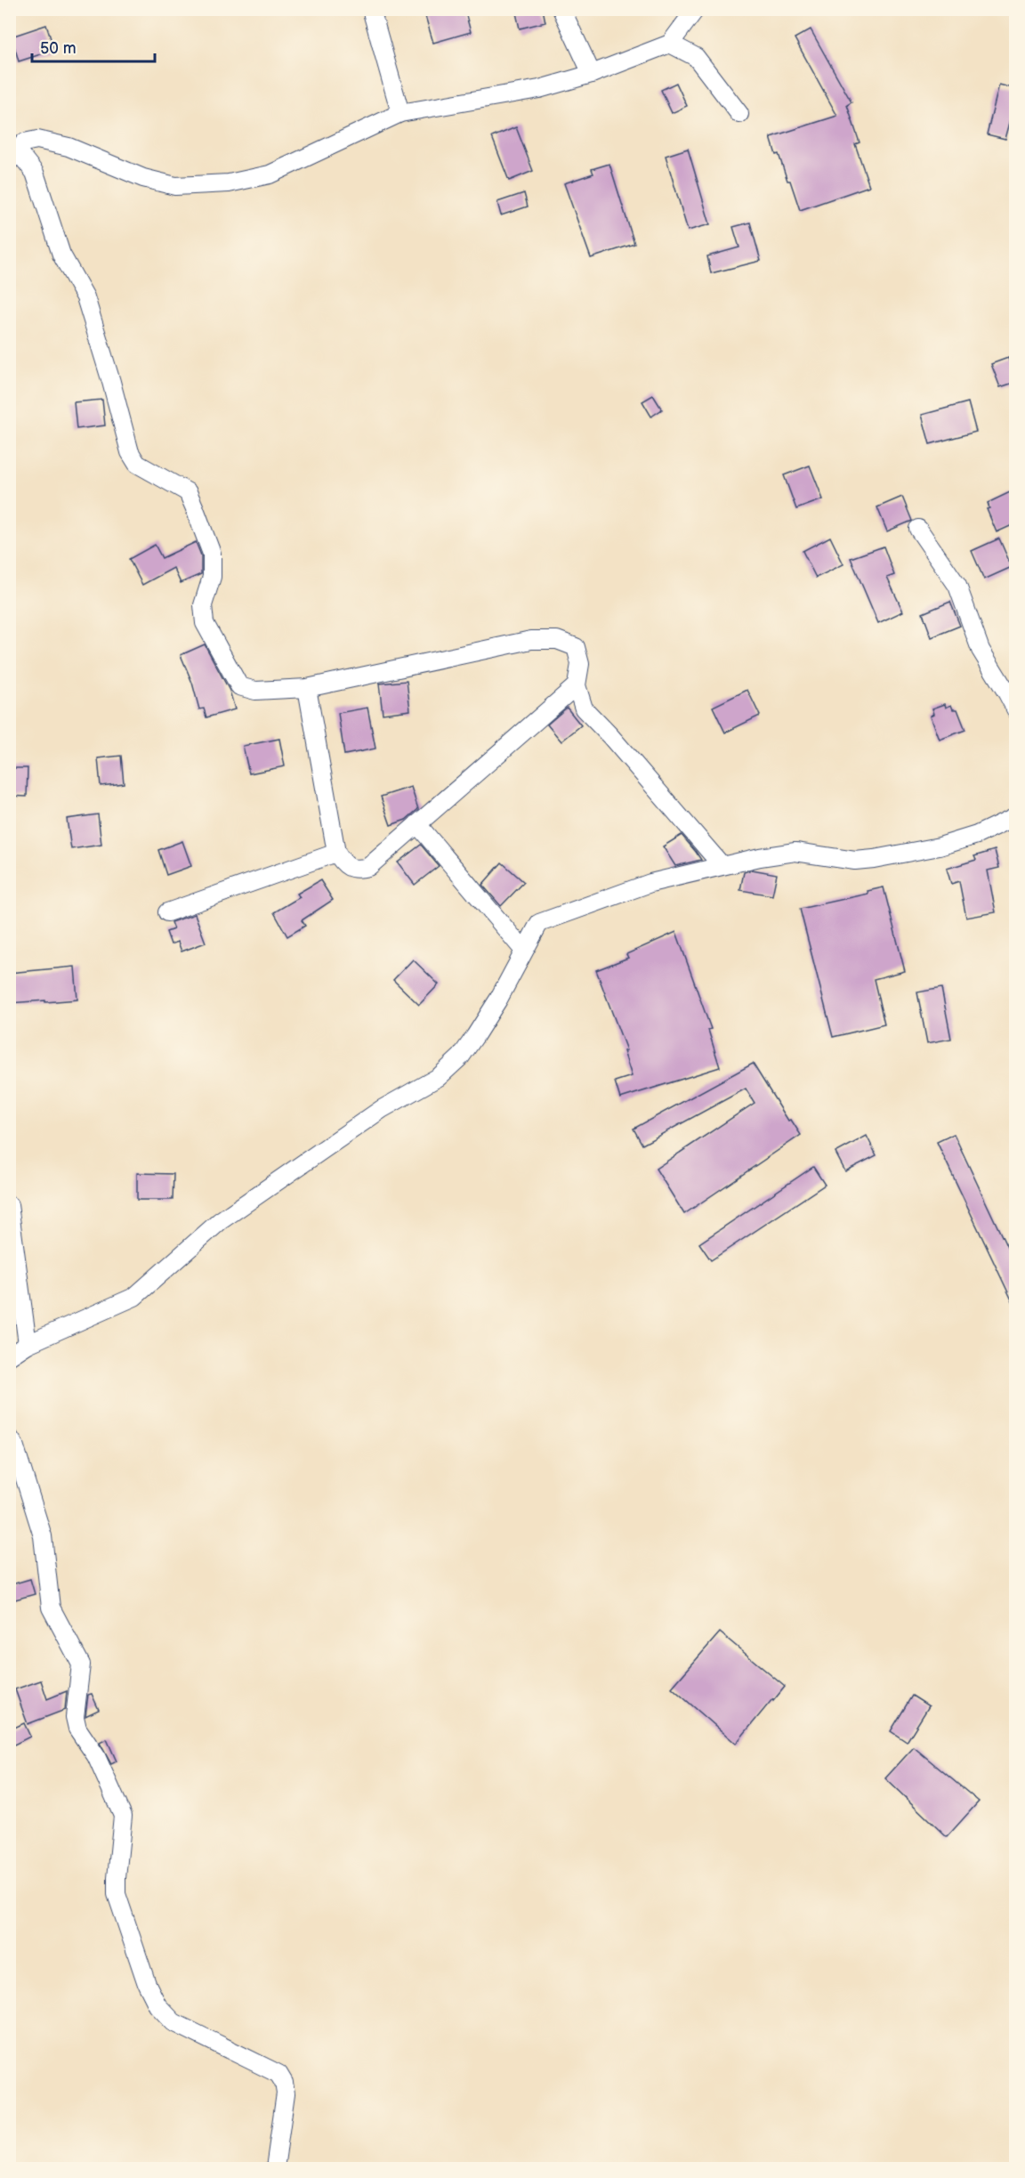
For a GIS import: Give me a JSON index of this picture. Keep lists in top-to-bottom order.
{
  "scale_bar": "50 m"
}
